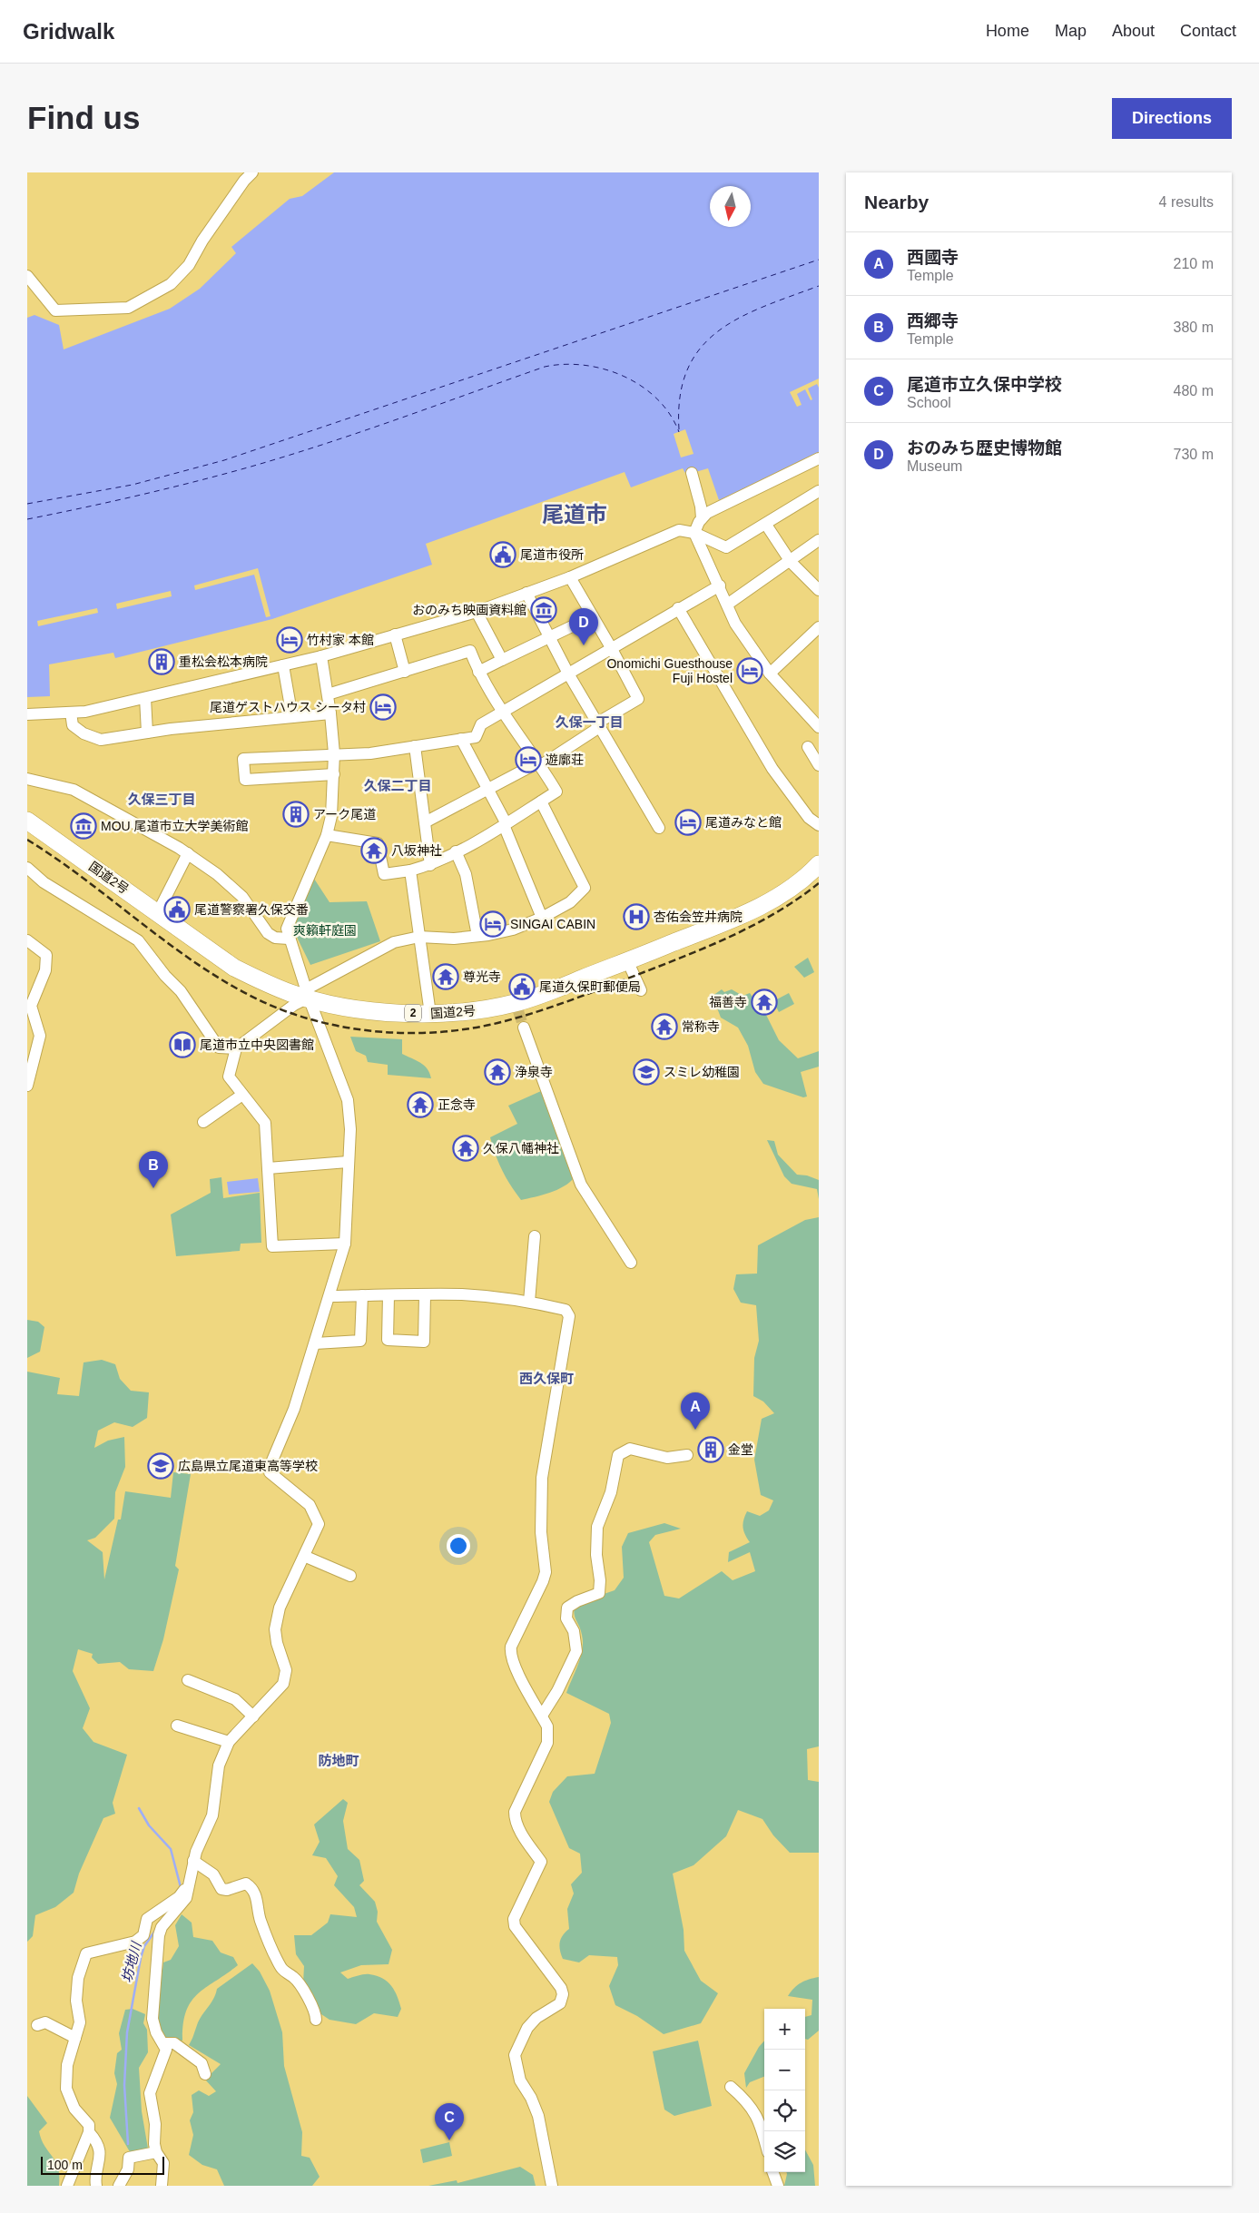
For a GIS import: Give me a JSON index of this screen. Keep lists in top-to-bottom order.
{
  "streets": {
    "highway": ["国道2号", "2"]
  },
  "districts": [
    "尾道市",
    "久保一丁目",
    "久保二丁目",
    "久保三丁目",
    "西久保町",
    "防地町"
  ],
  "water": ["坊地川"],
  "parks": ["爽籟軒庭園"],
  "places": {
    "public building": ["尾道市役所", "尾道警察署久保交番", "尾道久保町郵便局"],
    "museum": ["おのみち映画資料館", "MOU 尾道市立大学美術館"],
    "hotel": [
      "竹村家 本館",
      "Onomichi Guesthouse Fuji Hostel",
      "尾道ゲストハウス シータ村",
      "遊廓荘",
      "尾道みなと館",
      "SINGAI CABIN"
    ],
    "building": ["重松会松本病院", "アーク尾道", "金堂"],
    "temple": [
      "八坂神社",
      "尊光寺",
      "福善寺",
      "常称寺",
      "浄泉寺",
      "正念寺",
      "久保八幡神社"
    ],
    "hospital": ["杏佑会笠井病院"],
    "library": ["尾道市立中央図書館"],
    "school or university": ["スミレ幼稚園", "広島県立尾道東高等学校"]
  },
  "scale_bar": "100 m",
  "north": "bottom",
  "page": {
    "header": "Gridwalk",
    "nav": [
      "Home",
      "Map",
      "About",
      "Contact"
    ],
    "buttons": "Directions",
    "title": "Find us",
    "heading": ["Nearby", "4 results"],
    "list": [
      {
        "mark": "A",
        "name": "西國寺",
        "note": "Temple",
        "value": "210 m"
      },
      {
        "mark": "B",
        "name": "西郷寺",
        "note": "Temple",
        "value": "380 m"
      },
      {
        "mark": "C",
        "name": "尾道市立久保中学校",
        "note": "School",
        "value": "480 m"
      },
      {
        "mark": "D",
        "name": "おのみち歴史博物館",
        "note": "Museum",
        "value": "730 m"
      }
    ],
    "pins": [
      "D",
      "B",
      "A",
      "C"
    ],
    "map_buttons": ["+", "−"],
    "scale": "100 m"
  }
}
